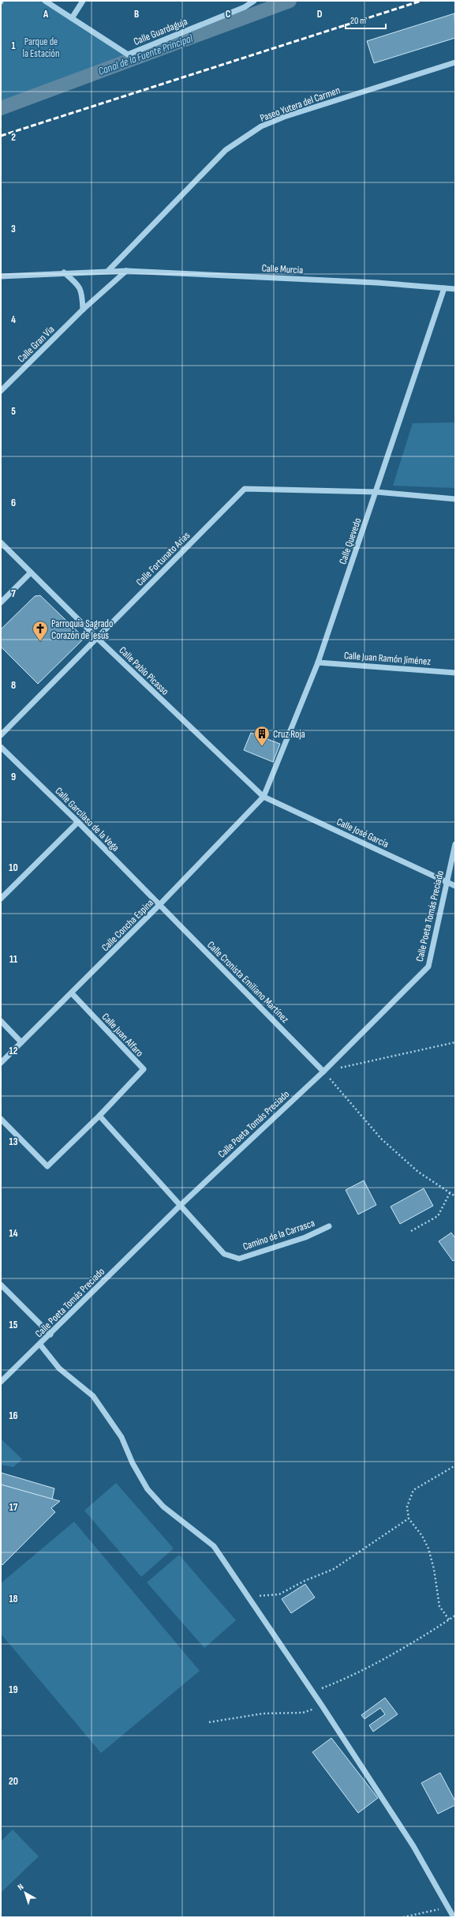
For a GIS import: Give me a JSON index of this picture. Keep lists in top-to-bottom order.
{
  "streets": {
    "street": [
      "Calle Guardaguja",
      "Paseo Yutera del Carmen",
      "Calle Murcia",
      "Calle Gran Vía",
      "Calle Quevedo",
      "Calle Fortunato Arias",
      "Calle Juan Ramón Jiménez",
      "Calle Pablo Picasso",
      "Calle Garcilaso de la Vega",
      "Calle José García",
      "Calle Poeta Tomás Preciado",
      "Calle Concha Espina",
      "Calle Cronista Emiliano Martínez",
      "Calle Juan Alfaro",
      "Camino de la Carrasca"
    ]
  },
  "crossings": [
    ["Paseo Yutera del Carmen", "Calle Murcia"],
    ["Calle Murcia", "Calle Gran Vía"],
    ["Calle Murcia", "Calle Quevedo"],
    ["Calle Quevedo", "Calle Fortunato Arias"],
    ["Calle Quevedo", "Calle Juan Ramón Jiménez"],
    ["Calle Quevedo", "Calle Pablo Picasso"],
    ["Calle Quevedo", "Calle José García"],
    ["Calle Quevedo", "Calle Concha Espina"],
    ["Calle Fortunato Arias", "Calle Pablo Picasso"],
    ["Calle Pablo Picasso", "Calle José García"],
    ["Calle Pablo Picasso", "Calle Concha Espina"],
    ["Calle Garcilaso de la Vega", "Calle Concha Espina"],
    ["Calle Garcilaso de la Vega", "Calle Cronista Emiliano Martínez"],
    ["Calle José García", "Calle Poeta Tomás Preciado"],
    ["Calle José García", "Calle Concha Espina"],
    ["Calle Poeta Tomás Preciado", "Calle Cronista Emiliano Martínez"],
    ["Calle Poeta Tomás Preciado", "Camino de la Carrasca"],
    ["Calle Concha Espina", "Calle Cronista Emiliano Martínez"],
    ["Calle Concha Espina", "Calle Juan Alfaro"]
  ],
  "water": ["Canal de la Fuente Principal"],
  "parks": ["Parque de la Estación"],
  "places": {
    "church": ["Parroquia Sagrado Corazón de Jesús"],
    "building": ["Cruz Roja"]
  },
  "scale_bar": "20 m",
  "north": "top left",
  "grid": {
    "columns": [
      "A",
      "B",
      "C",
      "D"
    ],
    "rows": [
      "1",
      "2",
      "3",
      "4",
      "5",
      "6",
      "7",
      "8",
      "9",
      "10",
      "11",
      "12",
      "13",
      "14",
      "15",
      "16",
      "17",
      "18",
      "19",
      "20"
    ]
  }
}
